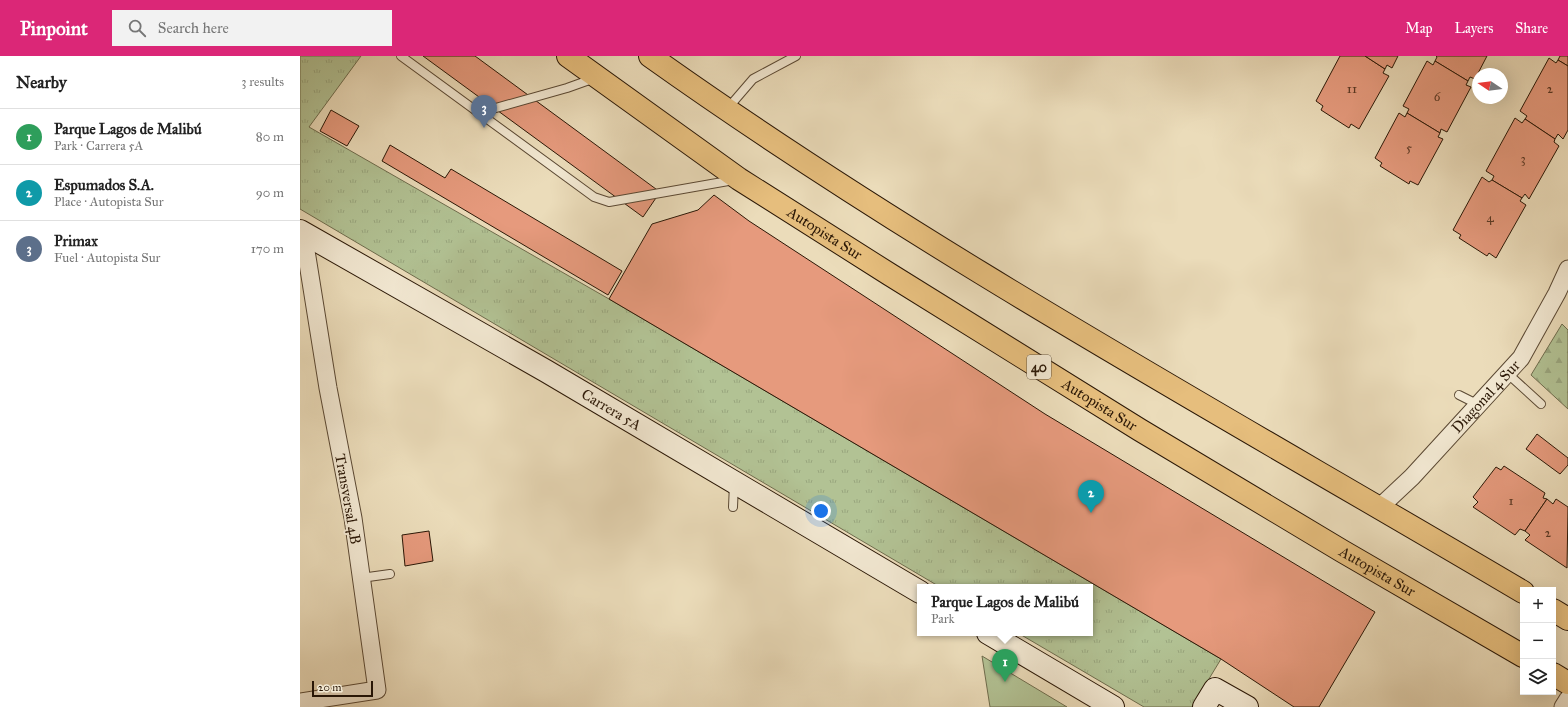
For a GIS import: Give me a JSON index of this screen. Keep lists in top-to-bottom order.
{
  "streets": {
    "highway": ["Autopista Sur", "40"],
    "main road": ["Carrera 5A"],
    "street": ["Diagonal 4 Sur", "Transversal 4B"]
  },
  "crossings": [
    ["Carrera 5A", "Transversal 4B"]
  ],
  "house_numbers": [
    "11",
    "2",
    "6",
    "5",
    "3",
    "4",
    "1",
    "2"
  ],
  "scale_bar": "20 m",
  "north": "left",
  "page": {
    "header": "Pinpoint",
    "search": "Search here",
    "nav": ["Map", "Layers", "Share"],
    "heading": ["Nearby", "3 results"],
    "pins": ["3", "2", "1"],
    "list": [
      {
        "mark": "1",
        "name": "Parque Lagos de Malibú",
        "note": "Park · Carrera 5A",
        "value": "80 m"
      },
      {
        "mark": "2",
        "name": "Espumados S.A.",
        "note": "Place · Autopista Sur",
        "value": "90 m"
      },
      {
        "mark": "3",
        "name": "Primax",
        "note": "Fuel · Autopista Sur",
        "value": "170 m"
      }
    ],
    "popup": ["Parque Lagos de Malibú", "Park"],
    "map_buttons": ["+", "−"],
    "scale": "20 m"
  }
}
